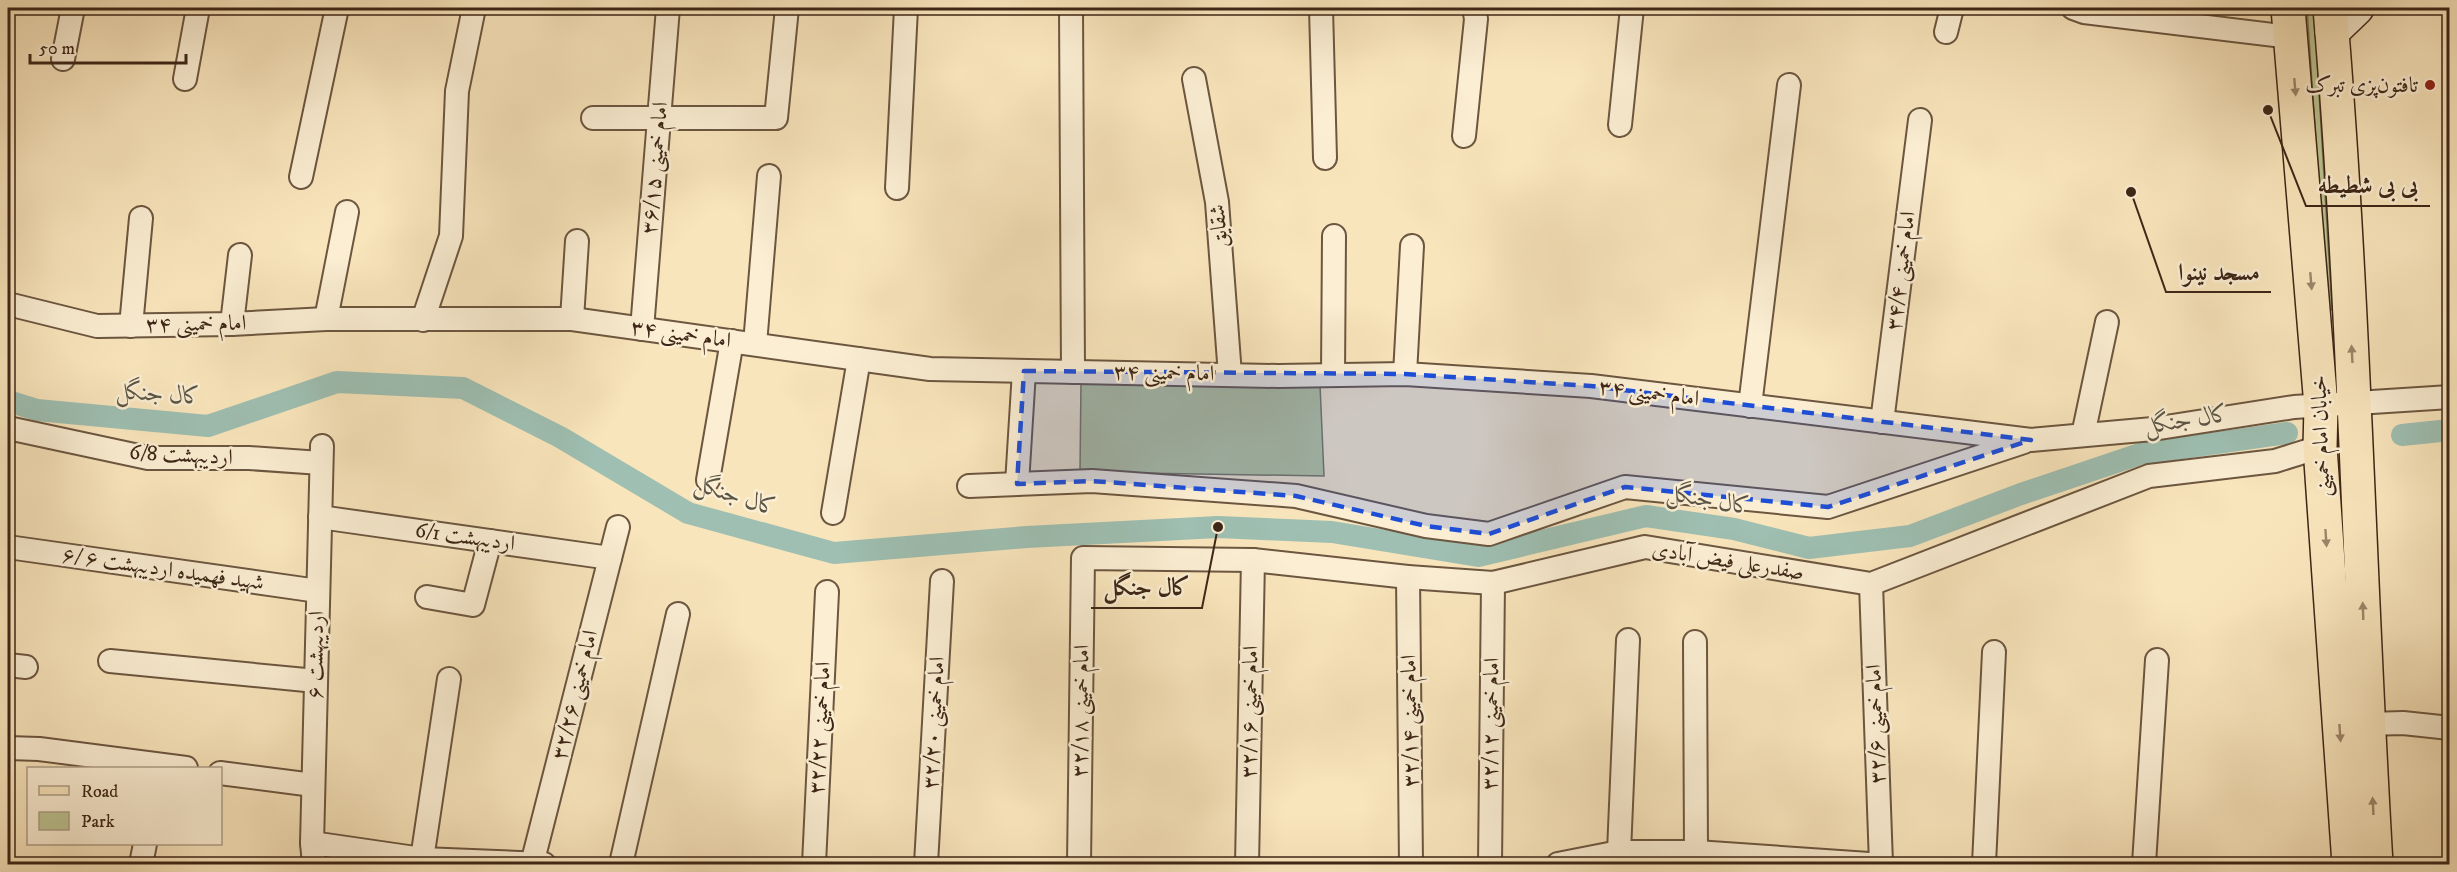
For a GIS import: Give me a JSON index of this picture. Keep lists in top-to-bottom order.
{
  "streets": {
    "main road": ["خیابان امام خمینی"],
    "street": [
      "امام خمینی ۳۶/۱۵",
      "شقایق",
      "امام خمینی ۳۴/۴",
      "امام خمینی ۳۴",
      "اردیبهشت 6/8",
      "اردیبهشت 6/1",
      "صفدرعلی فیض آبادی",
      "شهید فهمیده اردیبهشت ۶ /۶",
      "اردیبهشت ۶",
      "امام خمینی ۳۲/۲۶",
      "امام خمینی ۳۲/۱۸",
      "امام خمینی ۳۲/۱۶",
      "امام خمینی ۳۲/۱۴",
      "امام خمینی ۳۲/۲۰",
      "امام خمینی ۳۲/۱۲",
      "امام خمینی ۳۲/۶",
      "امام خمینی ۳۲/۲۲"
    ]
  },
  "crossings": [
    ["امام خمینی ۳۶/۱۵", "امام خمینی ۳۴"],
    ["شقایق", "امام خمینی ۳۴"],
    ["امام خمینی ۳۴/۴", "امام خمینی ۳۴"],
    ["امام خمینی ۳۴", "خیابان امام خمینی"],
    ["اردیبهشت 6/8", "اردیبهشت ۶"],
    ["اردیبهشت 6/1", "اردیبهشت ۶"],
    ["اردیبهشت 6/1", "امام خمینی ۳۲/۲۶"],
    ["صفدرعلی فیض آبادی", "امام خمینی ۳۲/۱۸"],
    ["صفدرعلی فیض آبادی", "امام خمینی ۳۲/۱۶"],
    ["صفدرعلی فیض آبادی", "امام خمینی ۳۲/۱۴"],
    ["صفدرعلی فیض آبادی", "امام خمینی ۳۲/۱۲"],
    ["صفدرعلی فیض آبادی", "امام خمینی ۳۲/۶"],
    ["شهید فهمیده اردیبهشت ۶ /۶", "اردیبهشت ۶"]
  ],
  "water": ["کال جنگل"],
  "places": [
    "تافتون‌پزی تبرک",
    "بی بی شطیطه",
    "مسجد نینوا",
    "کال جنگل"
  ],
  "legend": ["Road", "Park"],
  "scale_bar": "50 m"
}
